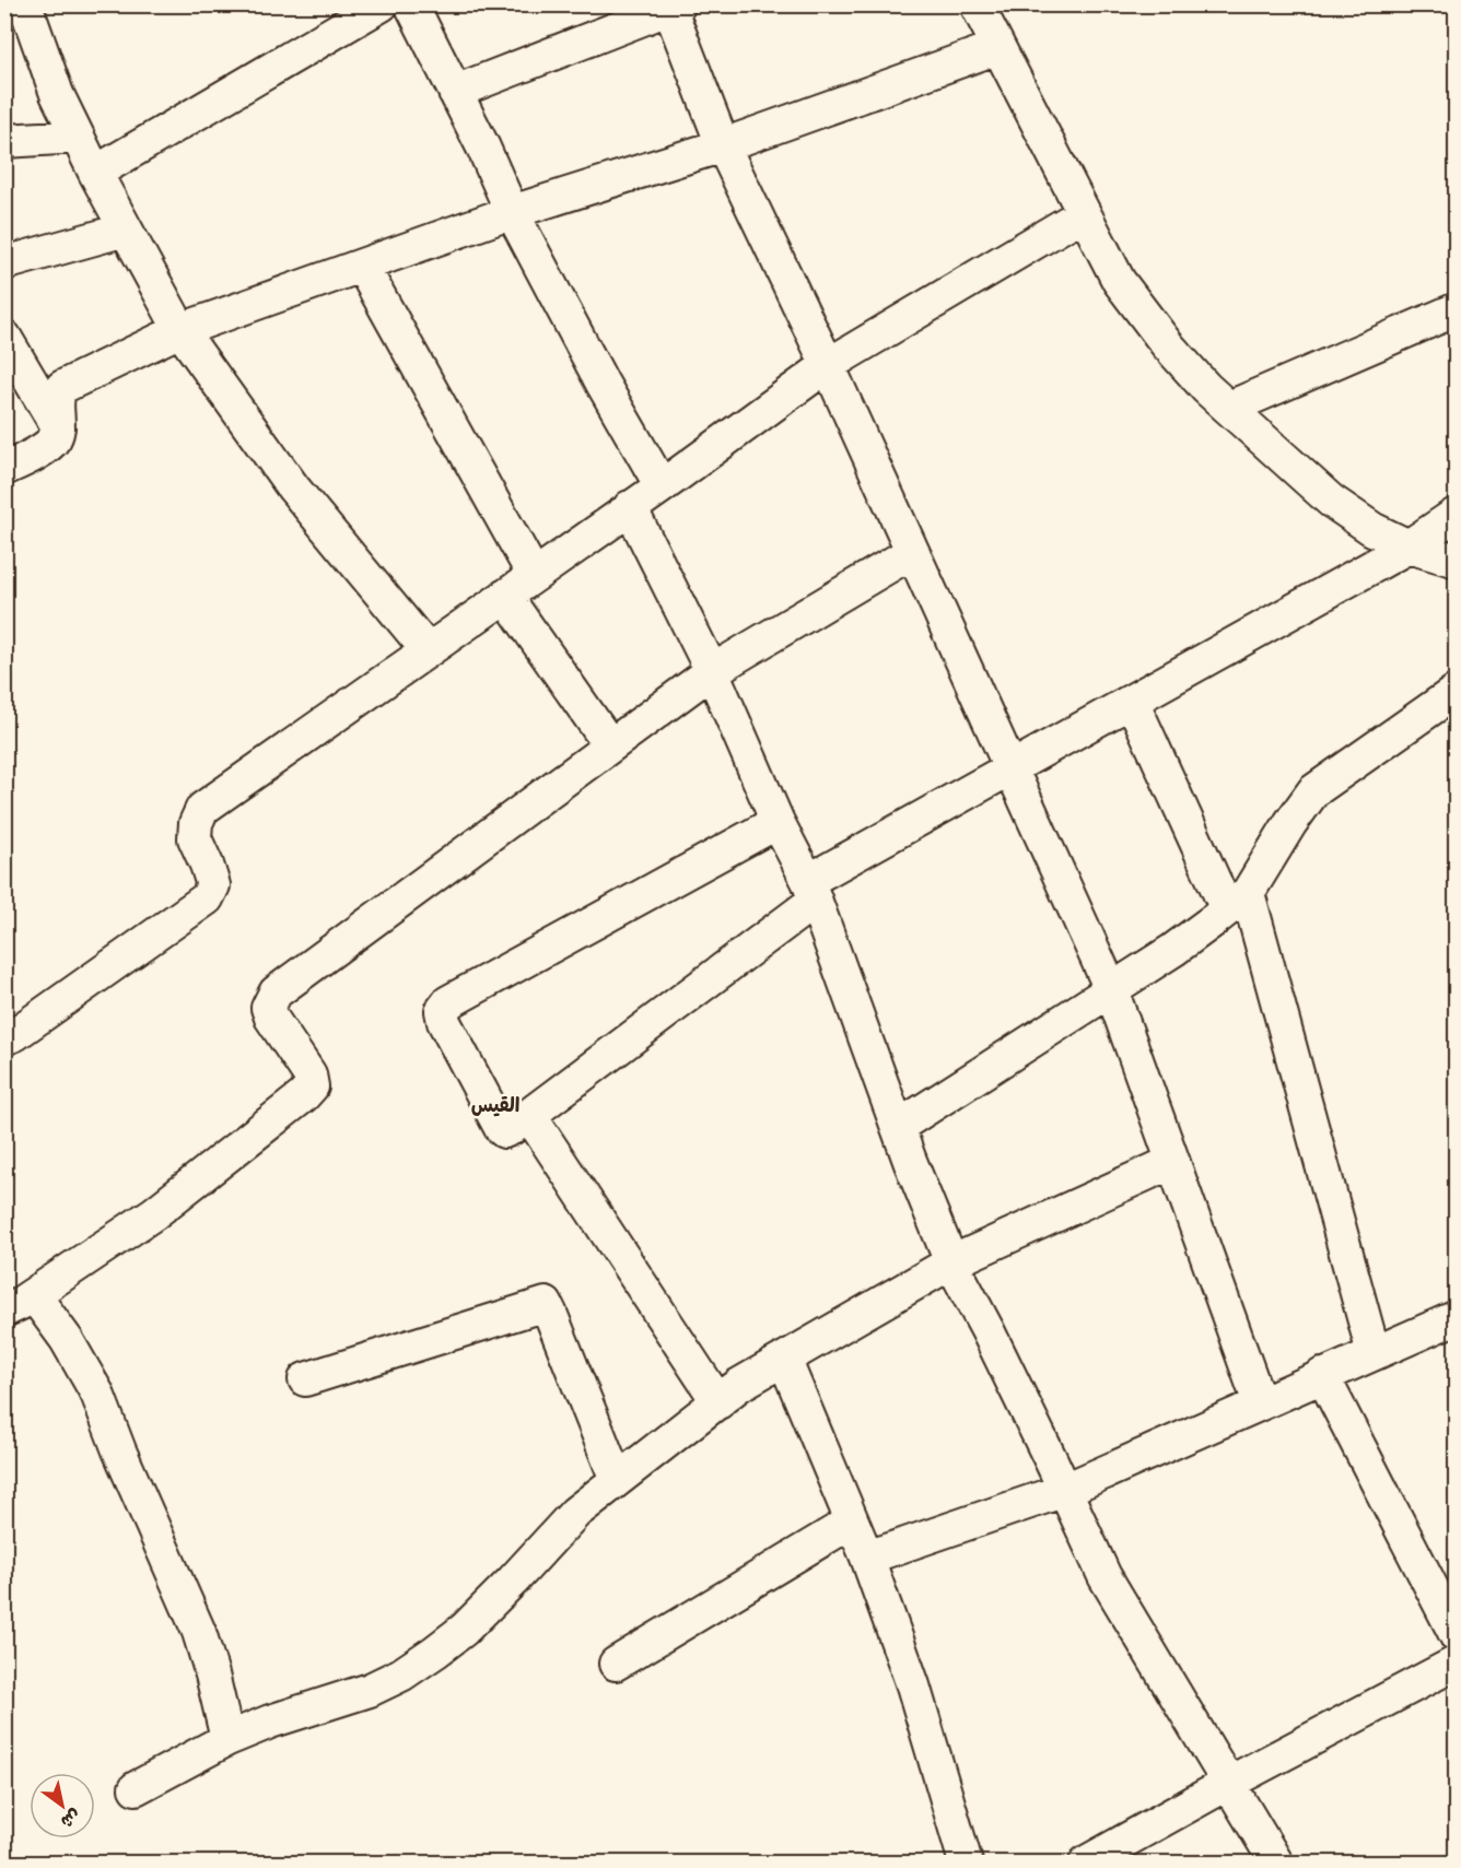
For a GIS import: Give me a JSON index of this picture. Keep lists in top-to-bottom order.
{
  "districts": ["القيس"],
  "north": "bottom right"
}
